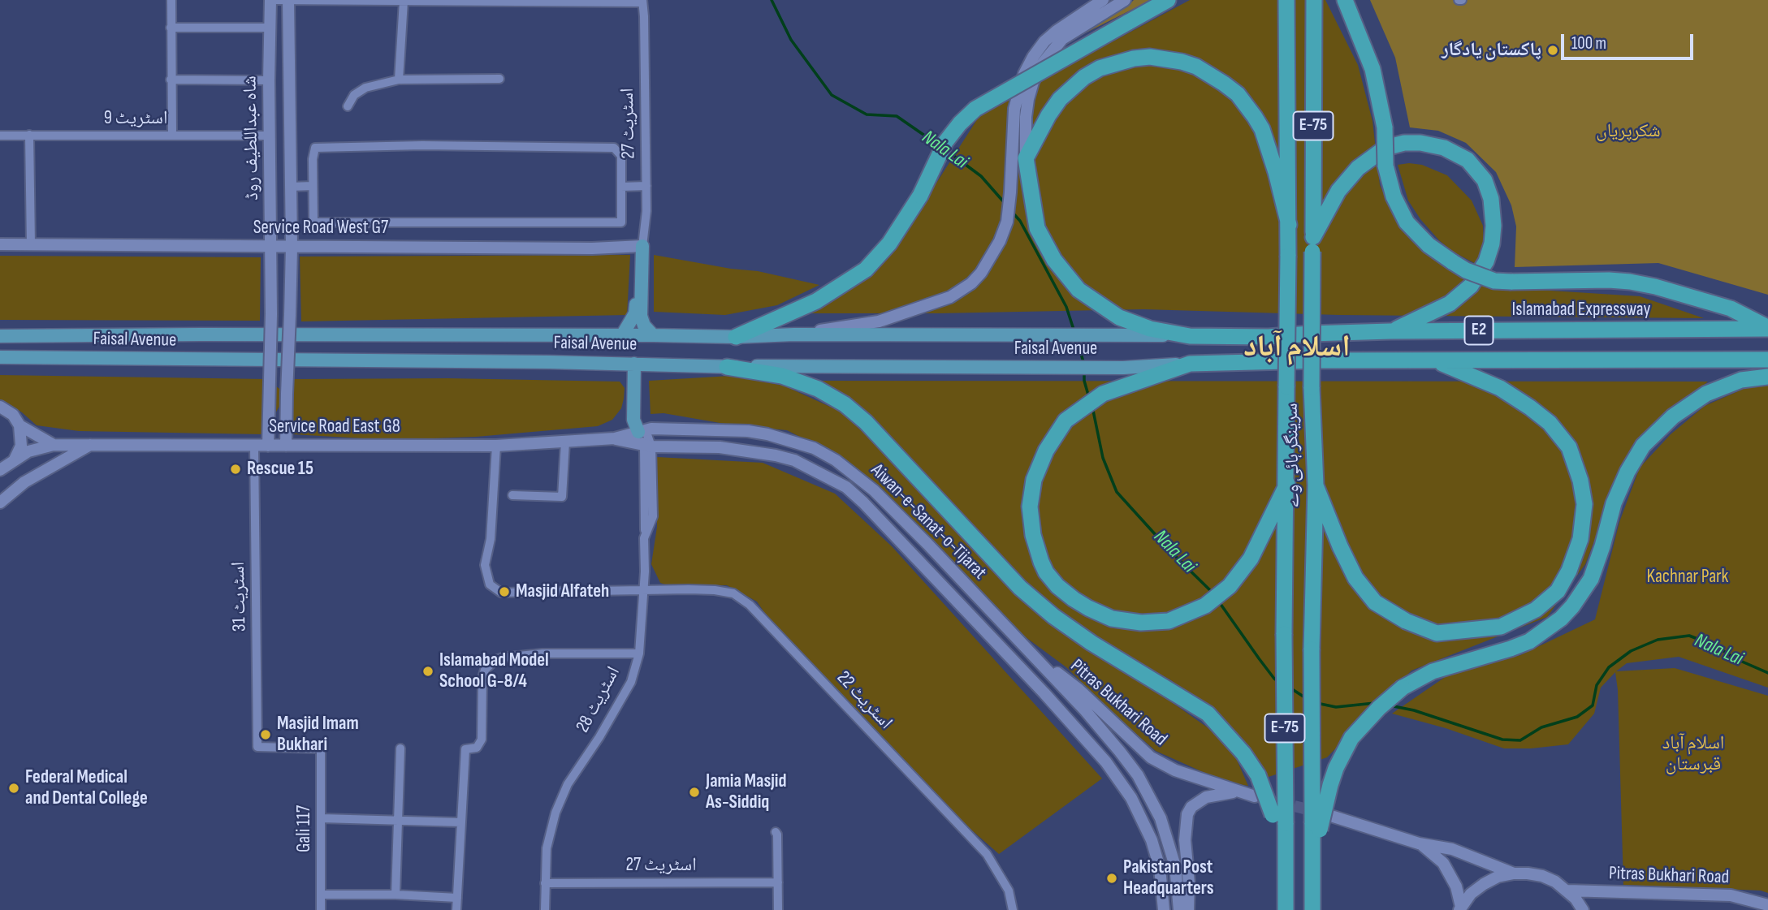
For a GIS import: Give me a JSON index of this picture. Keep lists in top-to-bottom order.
{
  "streets": {
    "highway": [
      "E-75",
      "Islamabad Expressway",
      "E2",
      "سرینگر ہائی وے"
    ],
    "main road": ["Faisal Avenue"],
    "street": [
      "اسٹریٹ 9",
      "اسٹریٹ 27",
      "شاہ عبداللطیف روڈ",
      "Service Road West G7",
      "Service Road East G8",
      "Aiwan-e-Sanat-o-Tijarat",
      "اسٹریٹ 31",
      "اسٹریٹ 28",
      "اسٹریٹ 22",
      "Pitras Bukhari Road",
      "Gali 117"
    ]
  },
  "crossings": [
    ["اسٹریٹ 9", "شاہ عبداللطیف روڈ"],
    ["اسٹریٹ 27", "Service Road West G7"],
    ["اسٹریٹ 27", "اسٹریٹ 28"],
    ["شاہ عبداللطیف روڈ", "Service Road West G7"],
    ["شاہ عبداللطیف روڈ", "Service Road East G8"],
    ["Islamabad Expressway", "Faisal Avenue"],
    ["E2", "Faisal Avenue"],
    ["Service Road East G8", "Aiwan-e-Sanat-o-Tijarat"],
    ["Service Road East G8", "اسٹریٹ 31"],
    ["Service Road East G8", "اسٹریٹ 22"],
    ["Aiwan-e-Sanat-o-Tijarat", "اسٹریٹ 28"],
    ["Aiwan-e-Sanat-o-Tijarat", "Pitras Bukhari Road"],
    ["اسٹریٹ 31", "Gali 117"],
    ["اسٹریٹ 28", "اسٹریٹ 22"]
  ],
  "districts": ["اسلام آباد"],
  "water": ["Nala Lai"],
  "parks": ["شکرپریاں", "Kachnar Park", "اسلام آباد قبرستان"],
  "places": [
    "پاکستان یادگار",
    "Rescue 15",
    "Masjid Alfateh",
    "Islamabad Model School G-8/4",
    "Masjid Imam Bukhari",
    "Federal Medical and Dental College",
    "Jamia Masjid As-Siddiq",
    "Pakistan Post Headquarters"
  ],
  "scale_bar": "100 m"
}
